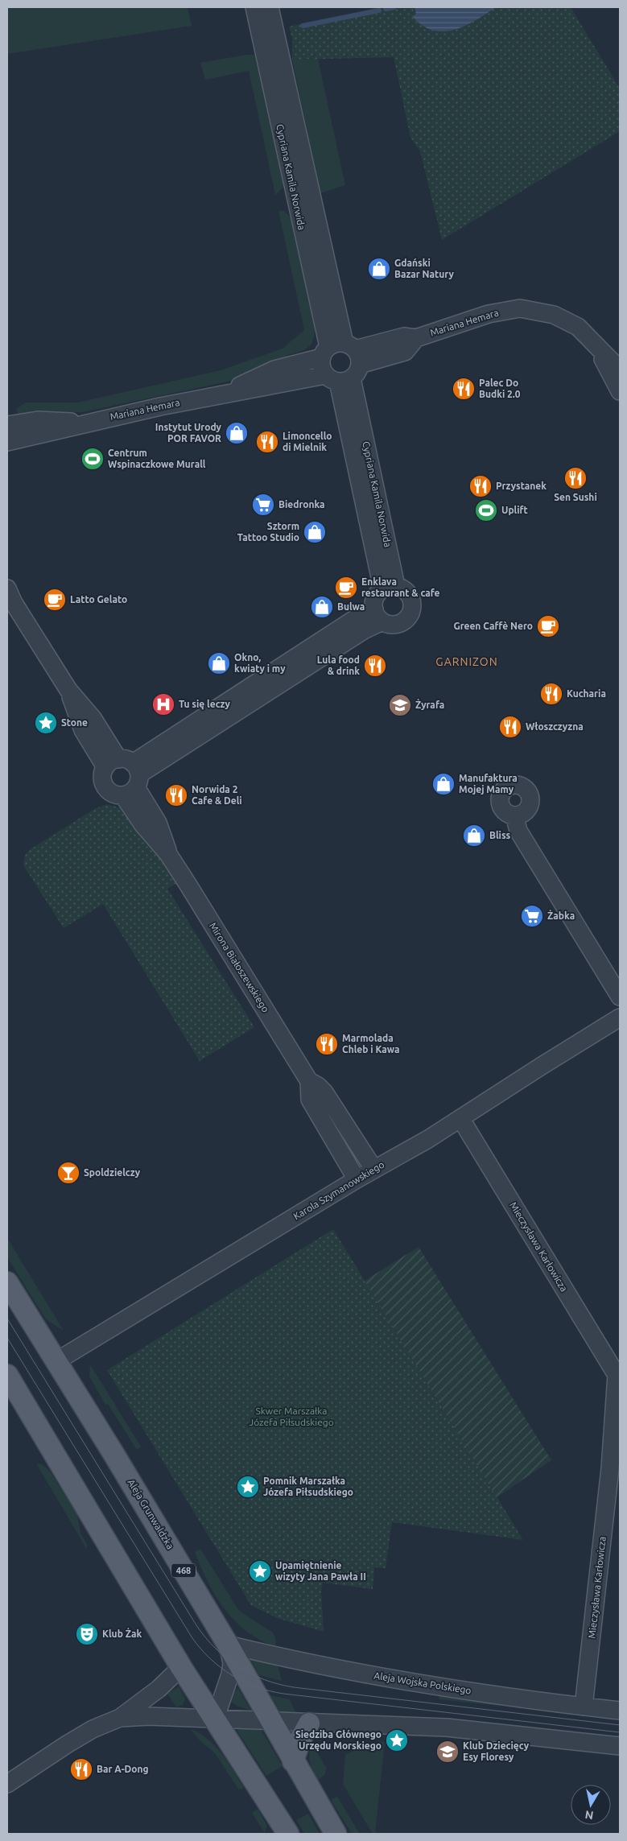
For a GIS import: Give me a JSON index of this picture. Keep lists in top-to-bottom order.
{
  "streets": {
    "main road": ["Aleja Grunwaldzka", "468"],
    "street": [
      "Cypriana Kamila Norwida",
      "Mariana Hemara",
      "Mirona Białoszewskiego",
      "Karola Szymanowskiego",
      "Mieczysława Karłowicza",
      "Aleja Wojska Polskiego"
    ]
  },
  "crossings": [
    ["Cypriana Kamila Norwida", "Mariana Hemara"],
    ["Mirona Białoszewskiego", "Karola Szymanowskiego"],
    ["Karola Szymanowskiego", "Mieczysława Karłowicza"],
    ["Karola Szymanowskiego", "Aleja Grunwaldzka"],
    ["Mieczysława Karłowicza", "Aleja Wojska Polskiego"],
    ["Aleja Grunwaldzka", "Aleja Wojska Polskiego"]
  ],
  "districts": ["GARNIZON"],
  "parks": ["Skwer Marszałka Józefa Piłsudskiego"],
  "places": {
    "shop": [
      "Gdański Bazar Natury",
      "Instytut Urody POR FAVOR",
      "Sztorm Tattoo Studio",
      "Bulwa",
      "Okno, kwiaty i my",
      "Manufaktura Mojej Mamy",
      "Bliss"
    ],
    "restaurant": [
      "Palec Do Budki 2.0",
      "Limoncello di Mielnik",
      "Sen Sushi",
      "Przystanek",
      "Lula food & drink",
      "Kucharia",
      "Włoszczyzna",
      "Norwida 2 Cafe & Deli",
      "Marmolada Chleb i Kawa",
      "Bar A-Dong"
    ],
    "sports": ["Centrum Wspinaczkowe Murall", "Uplift"],
    "supermarket": ["Biedronka", "Żabka"],
    "cafe": ["Enklava restaurant & cafe", "Latto Gelato", "Green Caffè Nero"],
    "hospital": ["Tu się leczy"],
    "school or university": ["Żyrafa", "Klub Dziecięcy Esy Floresy"],
    "place": [
      "Stone",
      "Pomnik Marszałka Józefa Piłsudskiego",
      "Upamiętnienie wizyty Jana Pawła II",
      "Siedziba Głównego Urzędu Morskiego"
    ],
    "bar": ["Spoldzielczy"],
    "theatre": ["Klub Żak"]
  },
  "north": "bottom"
}
